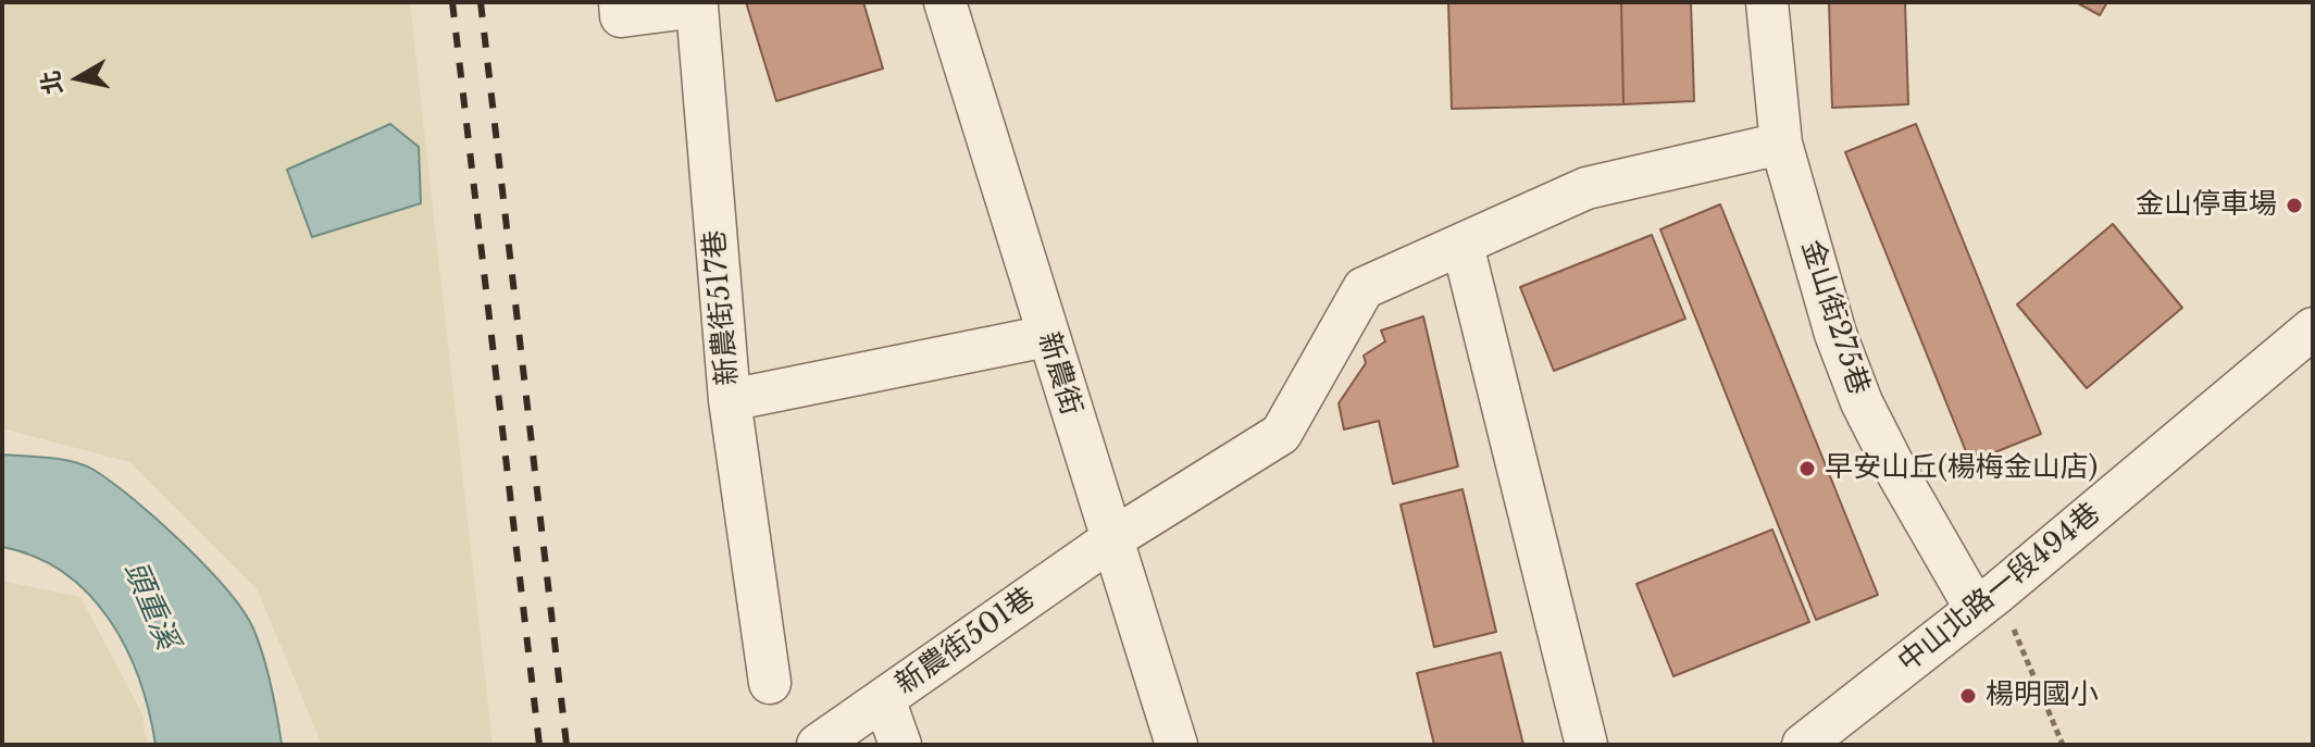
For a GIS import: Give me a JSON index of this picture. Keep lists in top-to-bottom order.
{
  "streets": {
    "street": [
      "新農街517巷",
      "金山街275巷",
      "新農街",
      "中山北路一段494巷",
      "新農街501巷"
    ]
  },
  "crossings": [
    ["金山街275巷", "中山北路一段494巷"],
    ["金山街275巷", "新農街501巷"],
    ["新農街", "新農街501巷"]
  ],
  "water": ["頭重溪"],
  "places": ["金山停車場", "早安山丘(楊梅金山店)", "楊明國小"],
  "north": "left"
}
